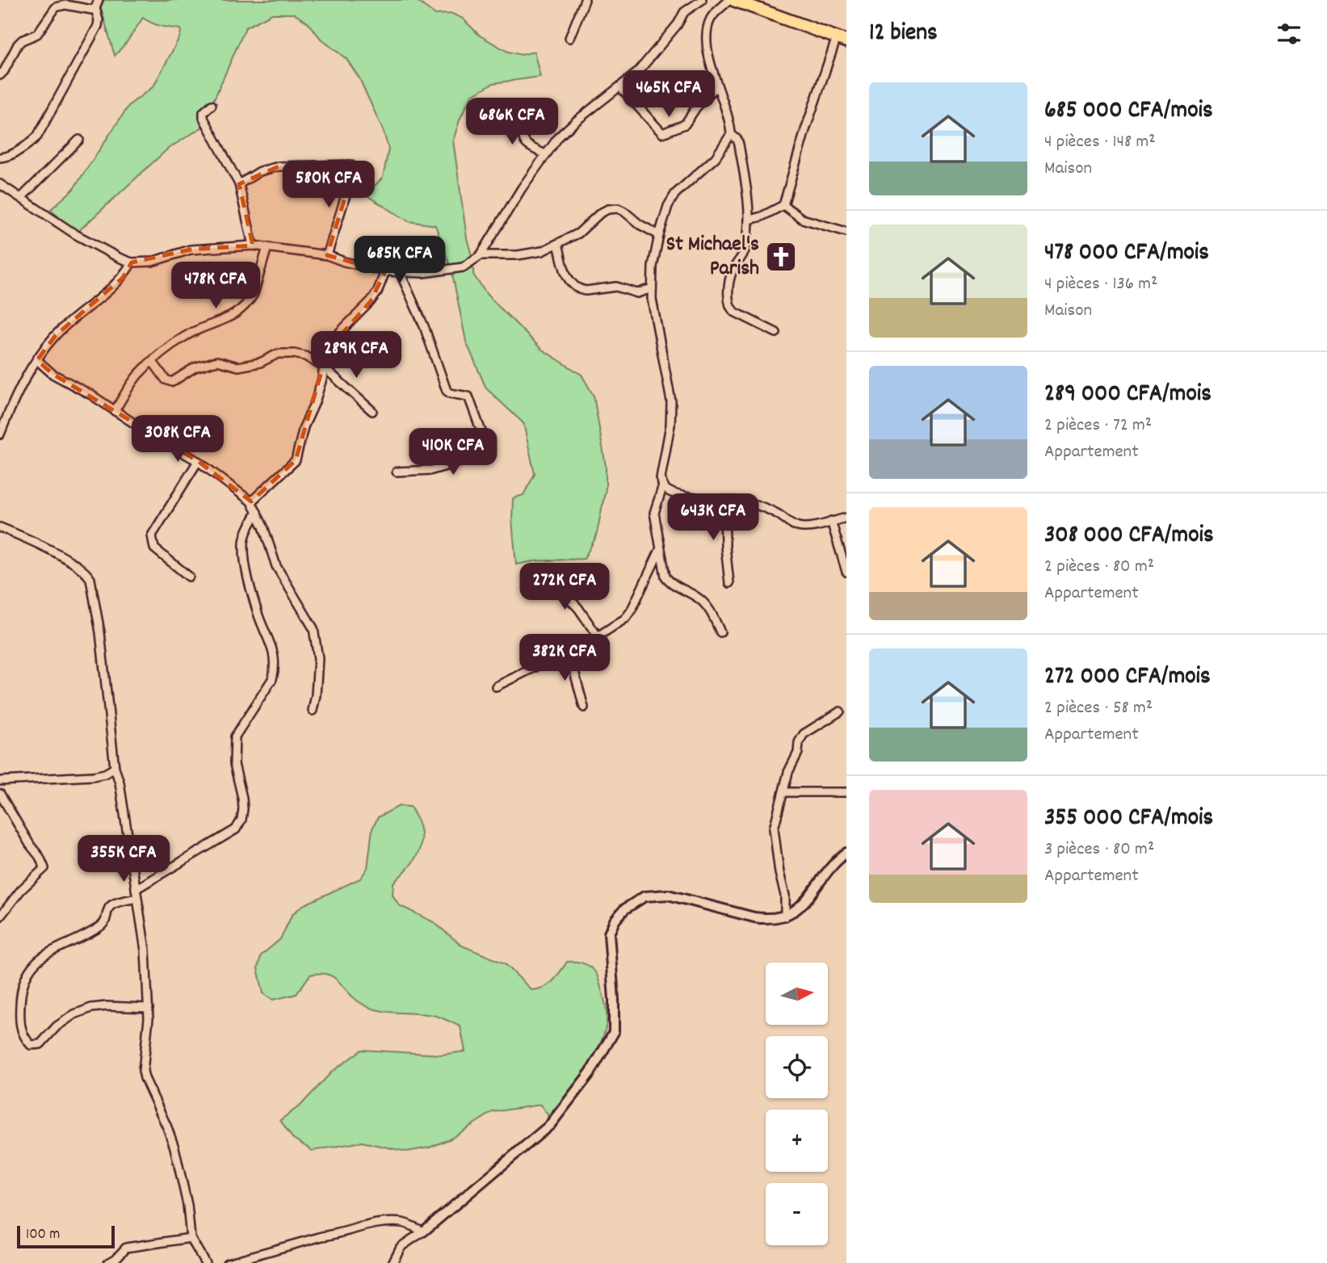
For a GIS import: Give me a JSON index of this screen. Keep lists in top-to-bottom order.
{
  "places": {
    "church": ["St Michael's Parish"]
  },
  "scale_bar": "100 m",
  "north": "right",
  "page": {
    "heading": "12 biens",
    "list": [
      {
        "name": "685 000 CFA/mois",
        "note": "4 pièces · 148 m² · Maison"
      },
      {
        "name": "478 000 CFA/mois",
        "note": "4 pièces · 136 m² · Maison"
      },
      {
        "name": "289 000 CFA/mois",
        "note": "2 pièces · 72 m² · Appartement"
      },
      {
        "name": "308 000 CFA/mois",
        "note": "2 pièces · 80 m² · Appartement"
      },
      {
        "name": "272 000 CFA/mois",
        "note": "2 pièces · 58 m² · Appartement"
      },
      {
        "name": "355 000 CFA/mois",
        "note": "3 pièces · 80 m² · Appartement"
      }
    ],
    "price": [
      "465K CFA",
      "686K CFA",
      "580K CFA",
      "685K CFA",
      "478K CFA",
      "289K CFA",
      "308K CFA",
      "410K CFA",
      "643K CFA",
      "272K CFA",
      "382K CFA",
      "355K CFA"
    ],
    "map_buttons": ["+", "−"],
    "scale": "100 m"
  }
}
